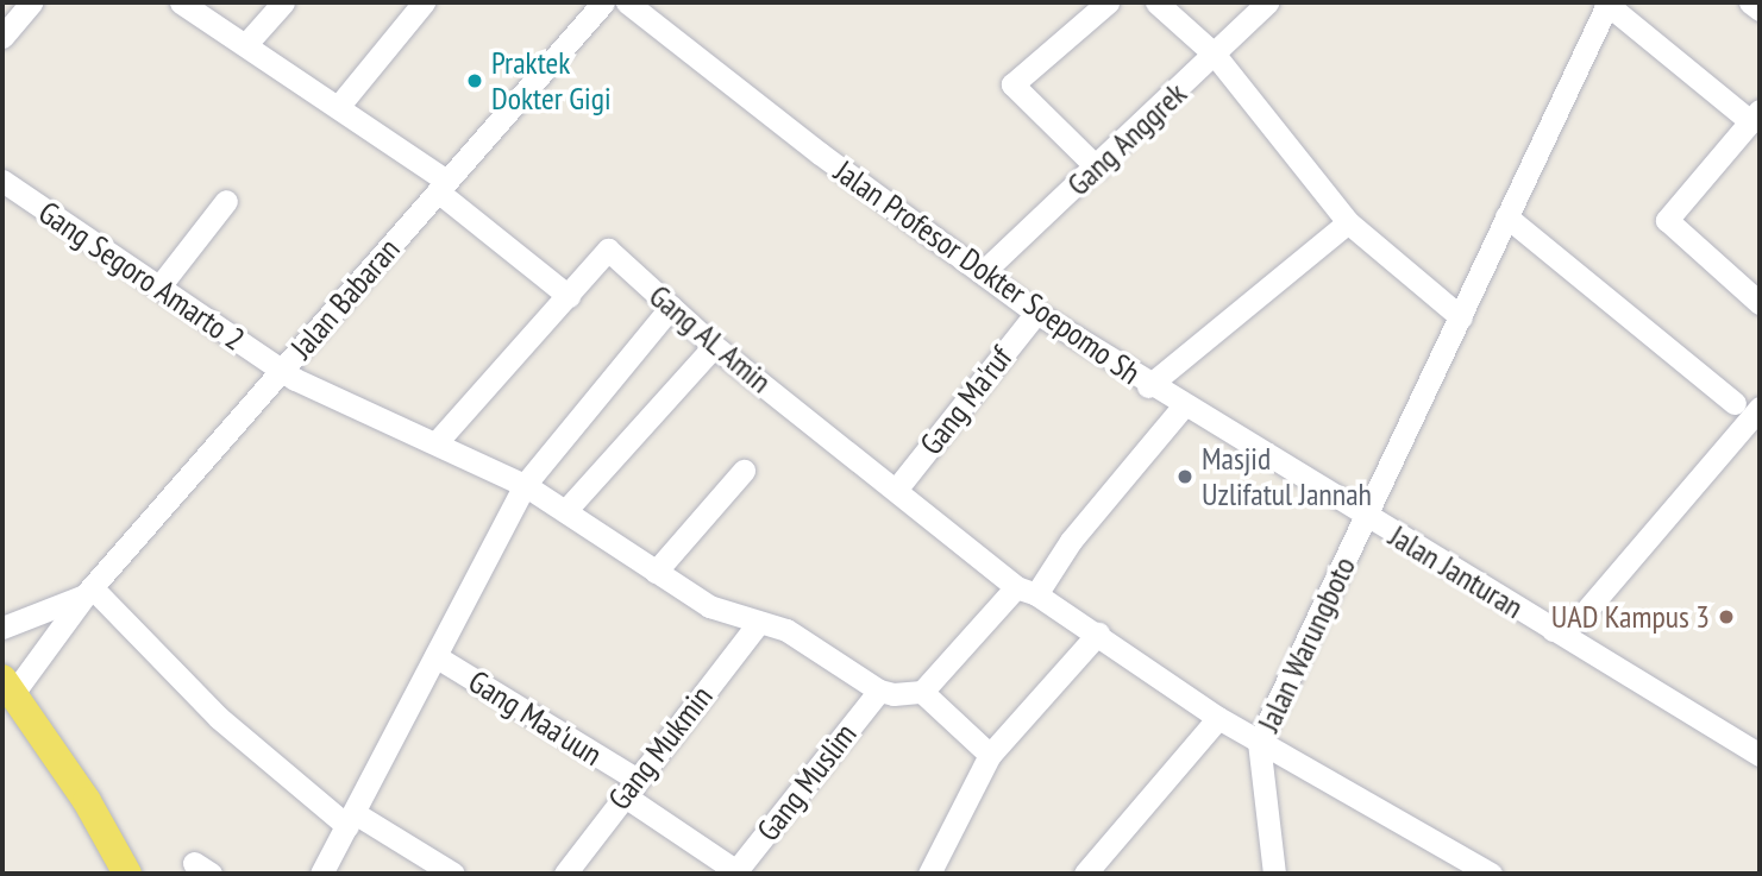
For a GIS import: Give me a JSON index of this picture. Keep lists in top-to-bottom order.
{
  "streets": {
    "street": [
      "Gang Anggrek",
      "Jalan Profesor Dokter Soepomo Sh",
      "Gang Segoro Amarto 2",
      "Jalan Babaran",
      "Gang AL Amin",
      "Gang Ma'ruf",
      "Jalan Janturan",
      "Jalan Warungboto",
      "Gang Maa'uun",
      "Gang Mukmin",
      "Gang Muslim"
    ]
  },
  "crossings": [
    ["Gang Anggrek", "Jalan Profesor Dokter Soepomo Sh"],
    ["Jalan Profesor Dokter Soepomo Sh", "Gang Ma'ruf"],
    ["Jalan Profesor Dokter Soepomo Sh", "Jalan Janturan"],
    ["Jalan Profesor Dokter Soepomo Sh", "Jalan Warungboto"],
    ["Gang Segoro Amarto 2", "Jalan Babaran"],
    ["Gang Segoro Amarto 2", "Gang AL Amin"],
    ["Gang Segoro Amarto 2", "Gang Mukmin"],
    ["Gang Segoro Amarto 2", "Gang Muslim"],
    ["Gang AL Amin", "Gang Ma'ruf"],
    ["Gang AL Amin", "Jalan Warungboto"],
    ["Jalan Janturan", "Jalan Warungboto"],
    ["Gang Maa'uun", "Gang Mukmin"],
    ["Gang Maa'uun", "Gang Muslim"]
  ],
  "places": ["Praktek Dokter Gigi", "Masjid Uzlifatul Jannah", "UAD Kampus 3"]
}
